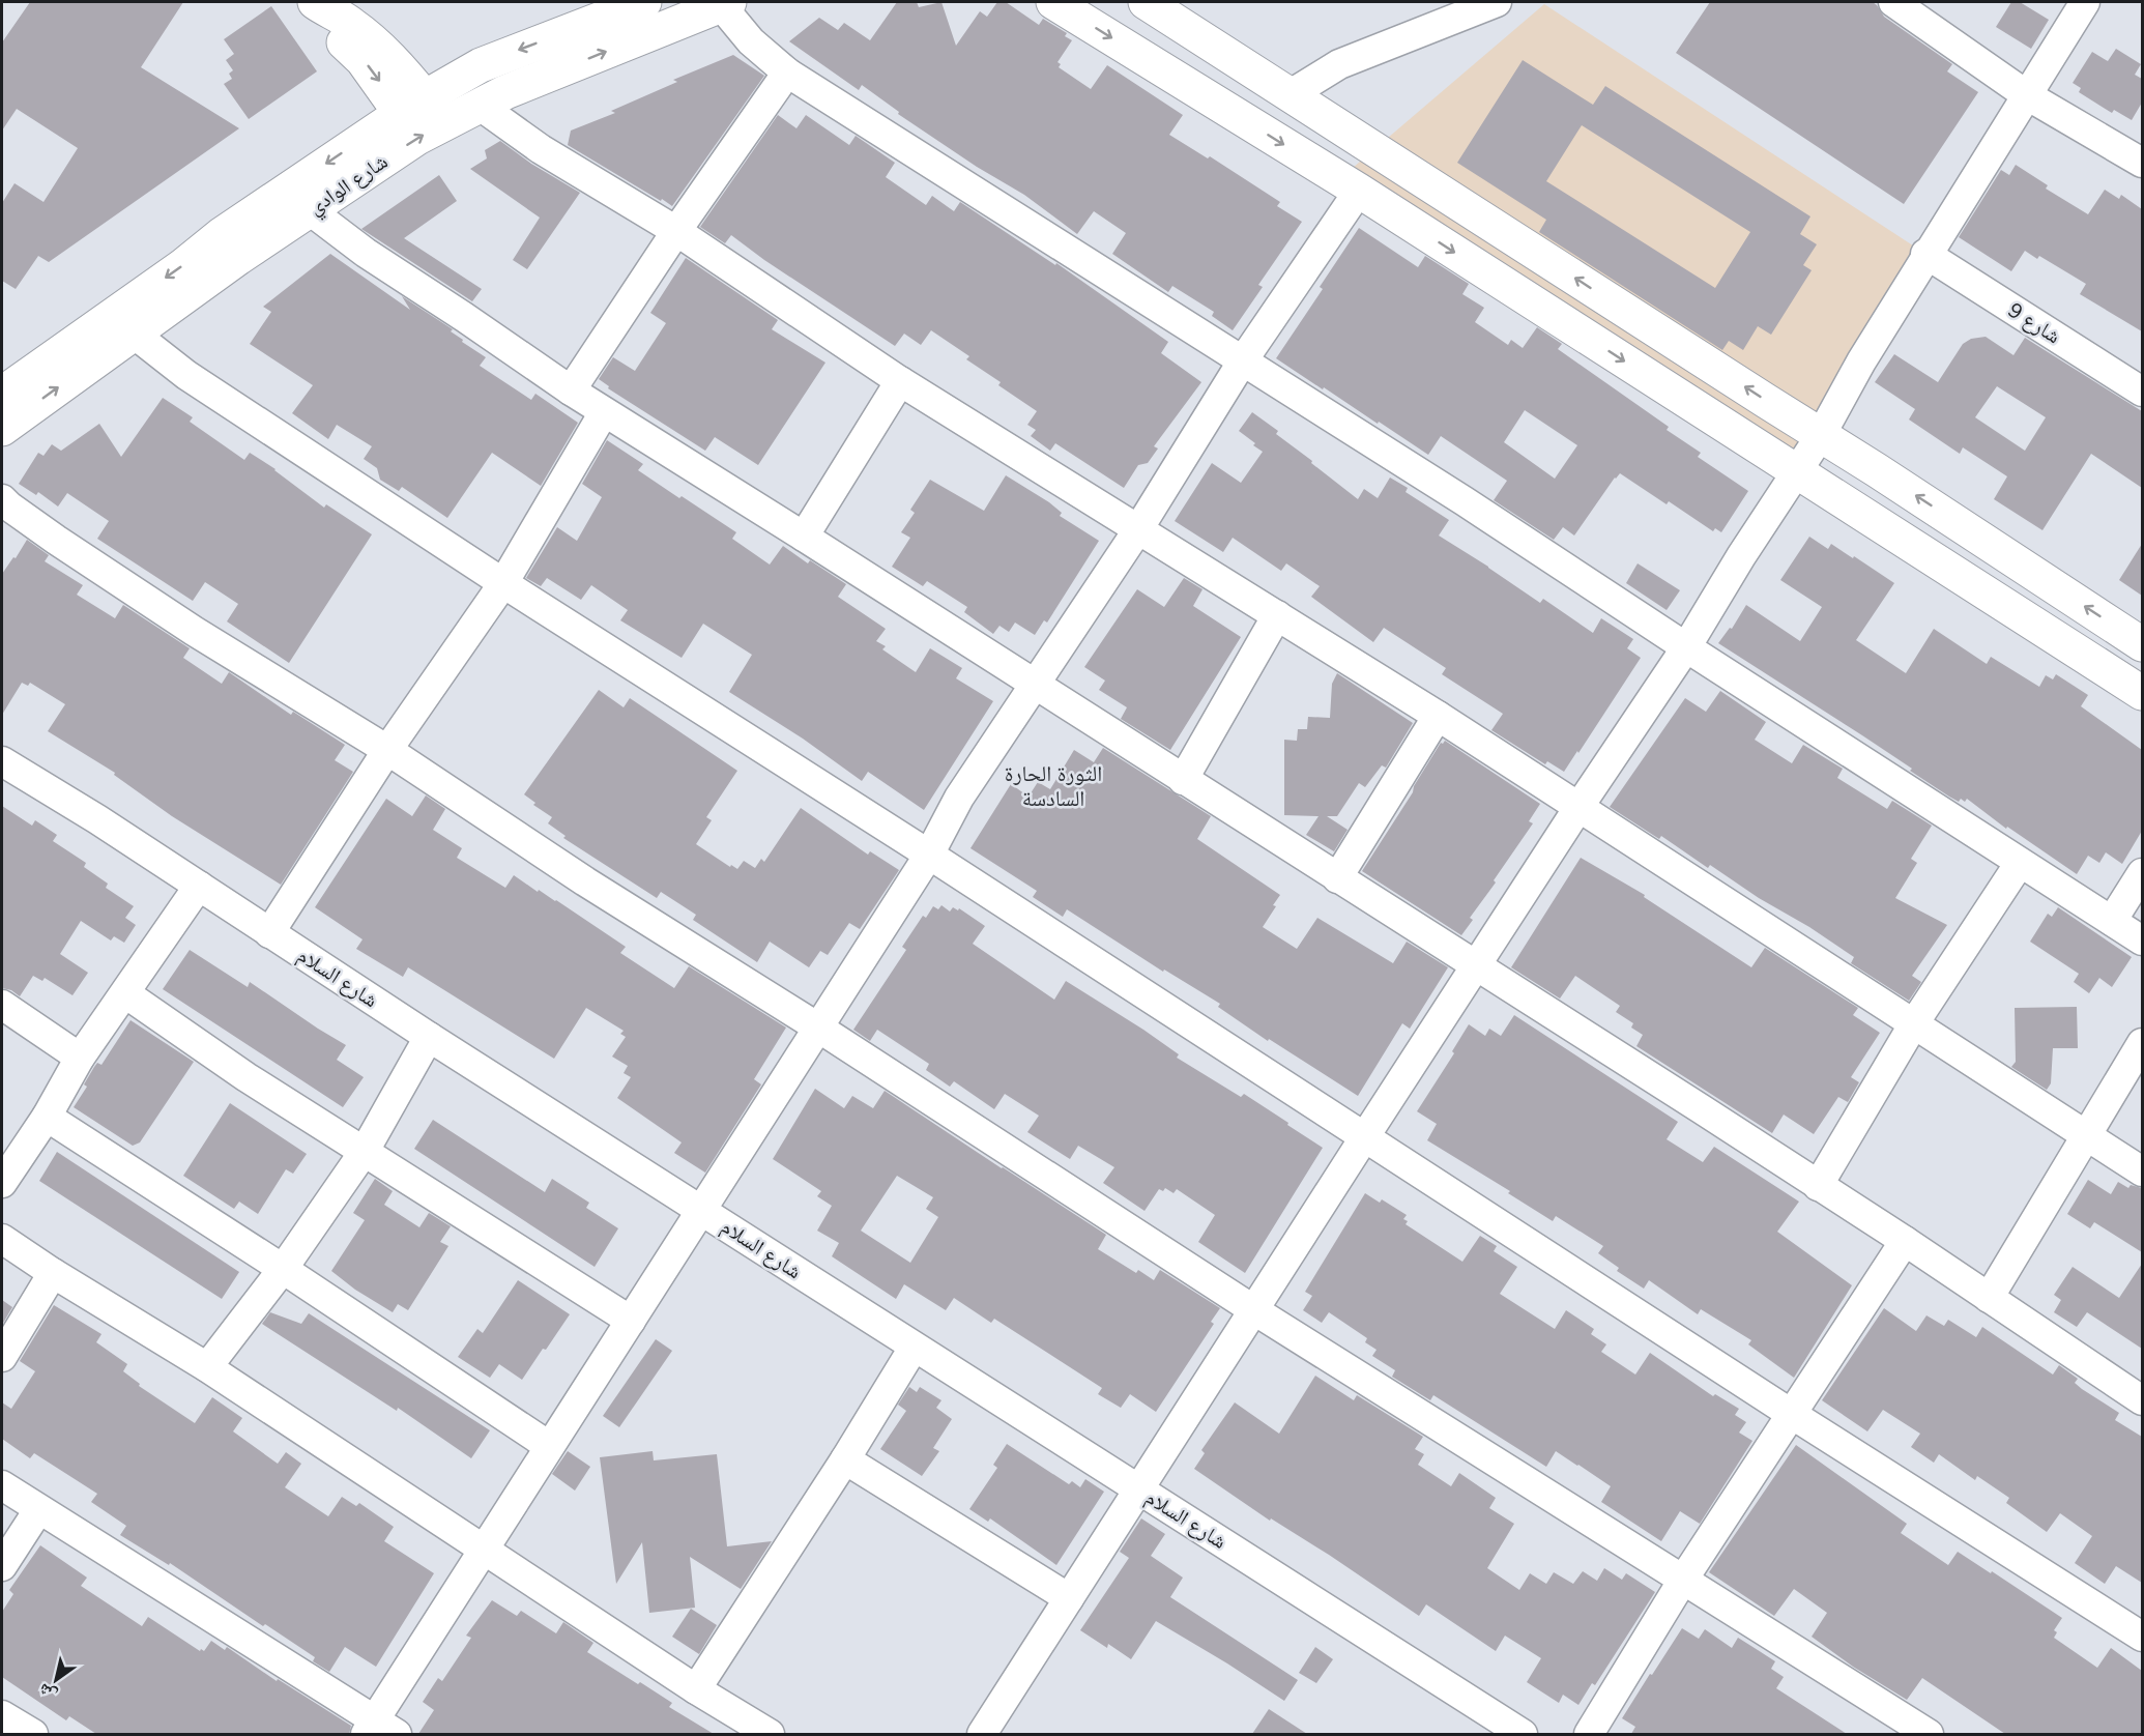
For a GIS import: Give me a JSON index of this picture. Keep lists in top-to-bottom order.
{
  "streets": {
    "street": ["شارع الوادي", "شارع 9", "شارع السلام"]
  },
  "districts": ["الثورة الحارة السادسة"],
  "north": "bottom left"
}
